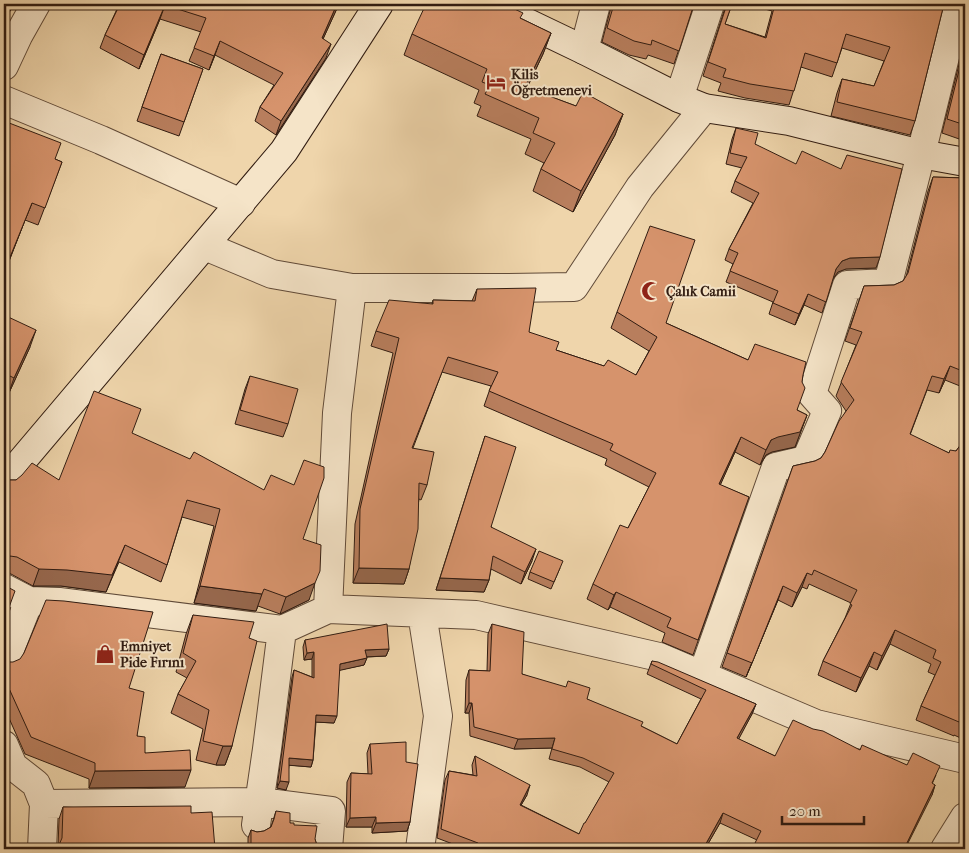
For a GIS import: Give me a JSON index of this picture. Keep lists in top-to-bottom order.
{
  "places": {
    "hotel": ["Kilis Öğretmenevi"],
    "mosque": ["Çalık Camii"],
    "shop": ["Emniyet Pide Fırını"]
  },
  "scale_bar": "20 m"
}
